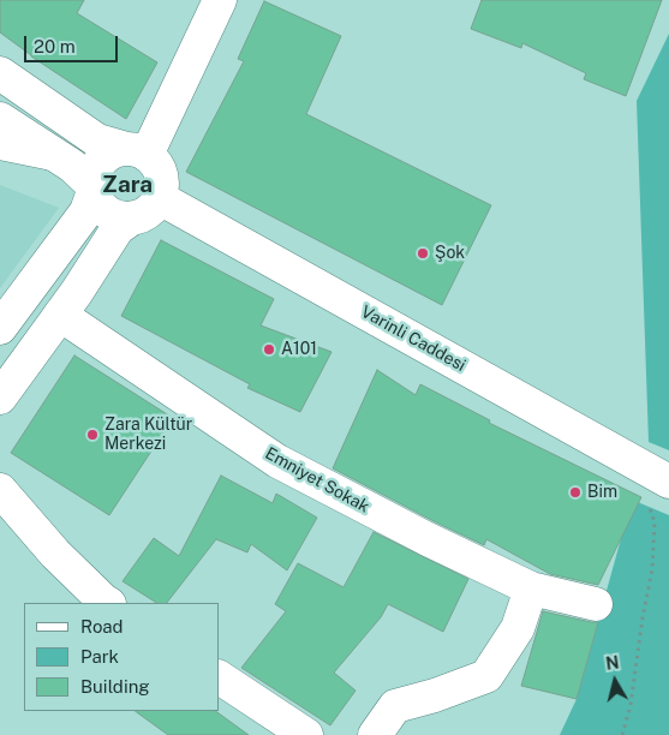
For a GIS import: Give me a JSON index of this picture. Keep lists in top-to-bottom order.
{
  "streets": {
    "main road": ["Varinli Caddesi", "Emniyet Sokak"]
  },
  "districts": ["Zara"],
  "places": [
    "Şok",
    "A101",
    "Zara Kültür Merkezi",
    "Bim"
  ],
  "legend": ["Road", "Park", "Building"],
  "scale_bar": "20 m",
  "north": "top"
}
